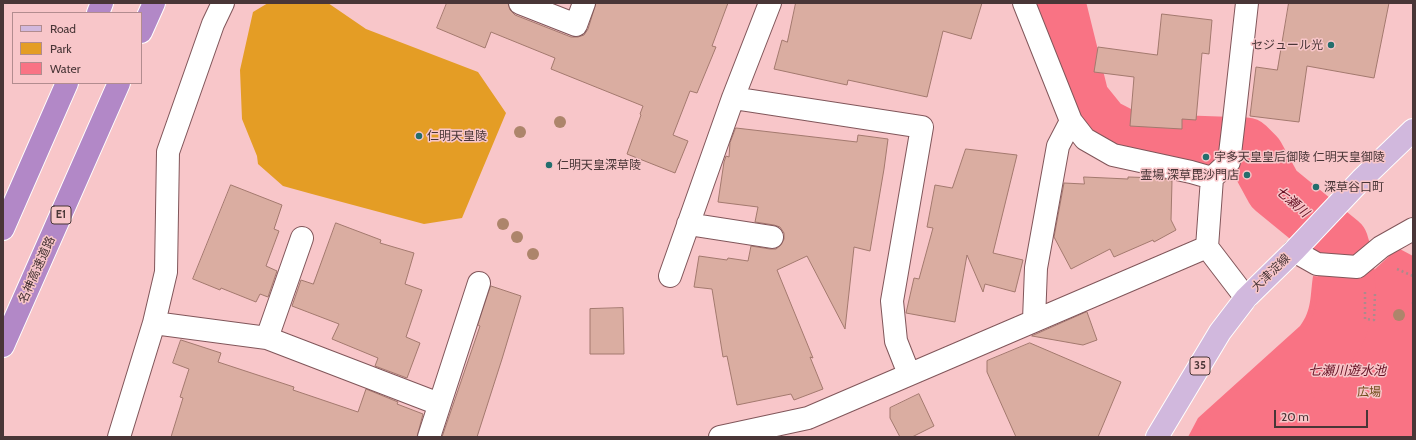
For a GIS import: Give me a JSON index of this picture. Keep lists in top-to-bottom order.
{
  "streets": {
    "highway": ["E1", "名神高速道路"],
    "main road": ["大津淀線", "35"]
  },
  "water": ["七瀬川", "七瀬川遊水池"],
  "parks": ["広場"],
  "places": [
    "セジュール光",
    "仁明天皇陵",
    "宇多天皇皇后御陵 仁明天皇御陵",
    "仁明天皇深草陵",
    "霊場 深草毘沙門店",
    "深草谷口町"
  ],
  "legend": ["Road", "Park", "Water"],
  "scale_bar": "20 m"
}
